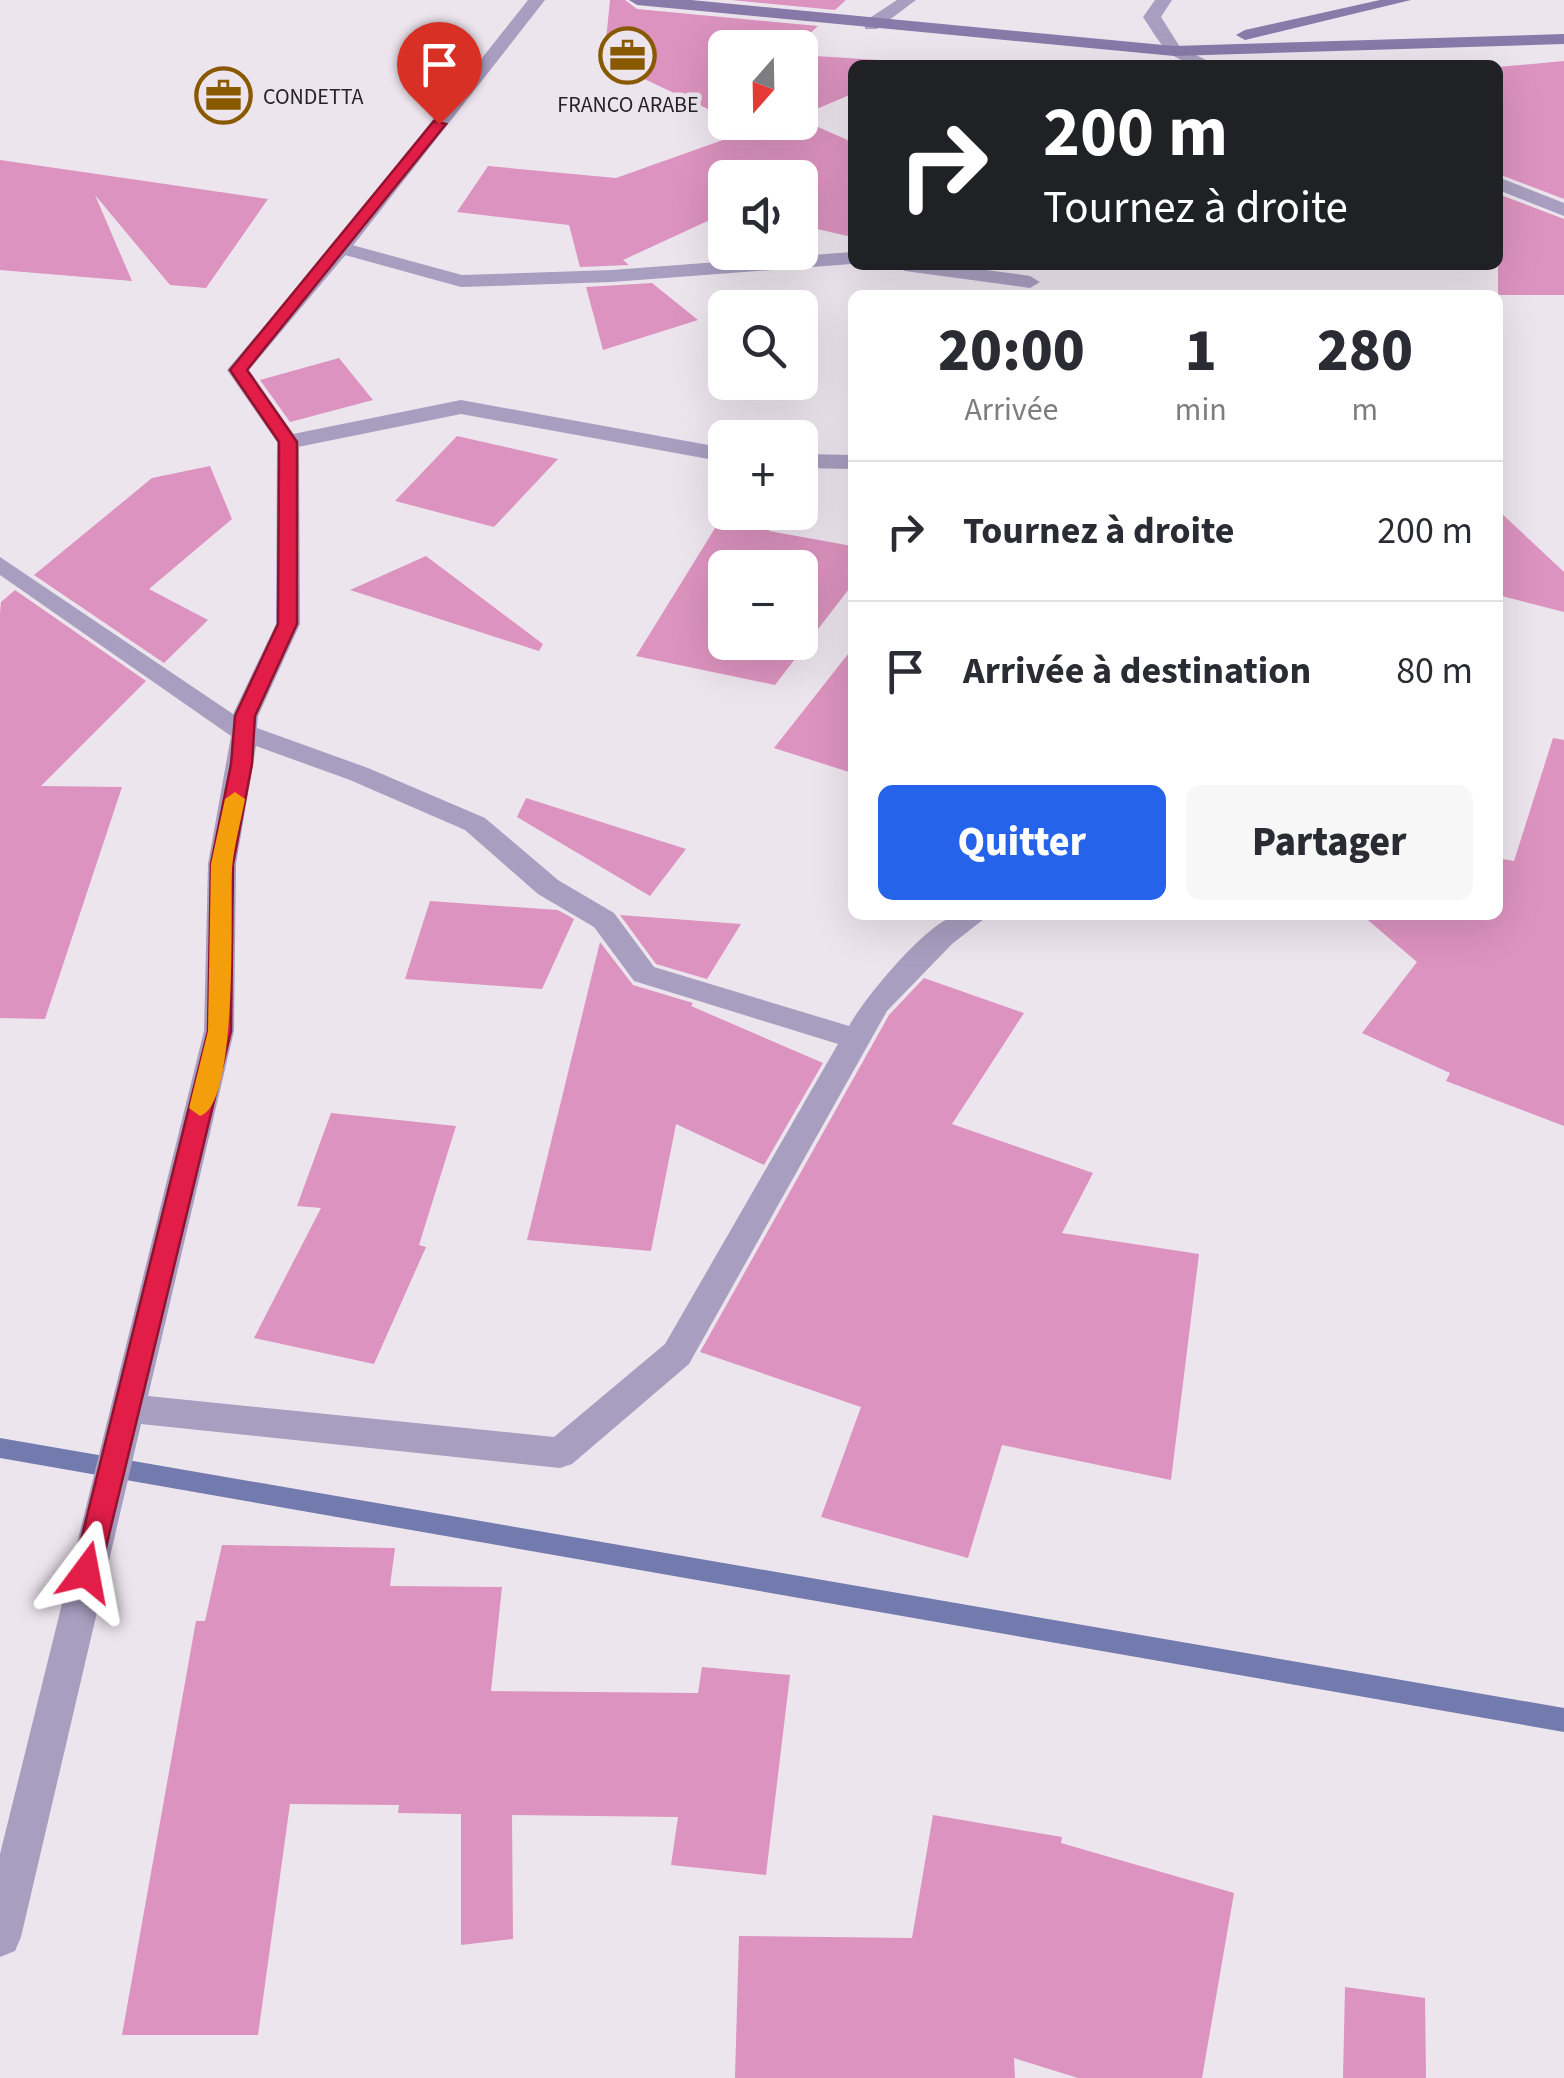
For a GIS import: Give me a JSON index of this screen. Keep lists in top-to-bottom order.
{
  "places": {
    "office": ["FRANCO ARABE", "CONDETTA"]
  },
  "north": "bottom",
  "page": {
    "map_buttons": ["+", "−"],
    "turn": ["200 m", "Tournez à droite"],
    "eta": [
      "20:00",
      "Arrivée",
      "1",
      "min",
      "280",
      "m"
    ],
    "list": [
      {
        "name": "Tournez à droite",
        "value": "200 m"
      },
      {
        "name": "Arrivée à destination",
        "value": "80 m"
      }
    ],
    "buttons": ["Quitter", "Partager"]
  }
}
